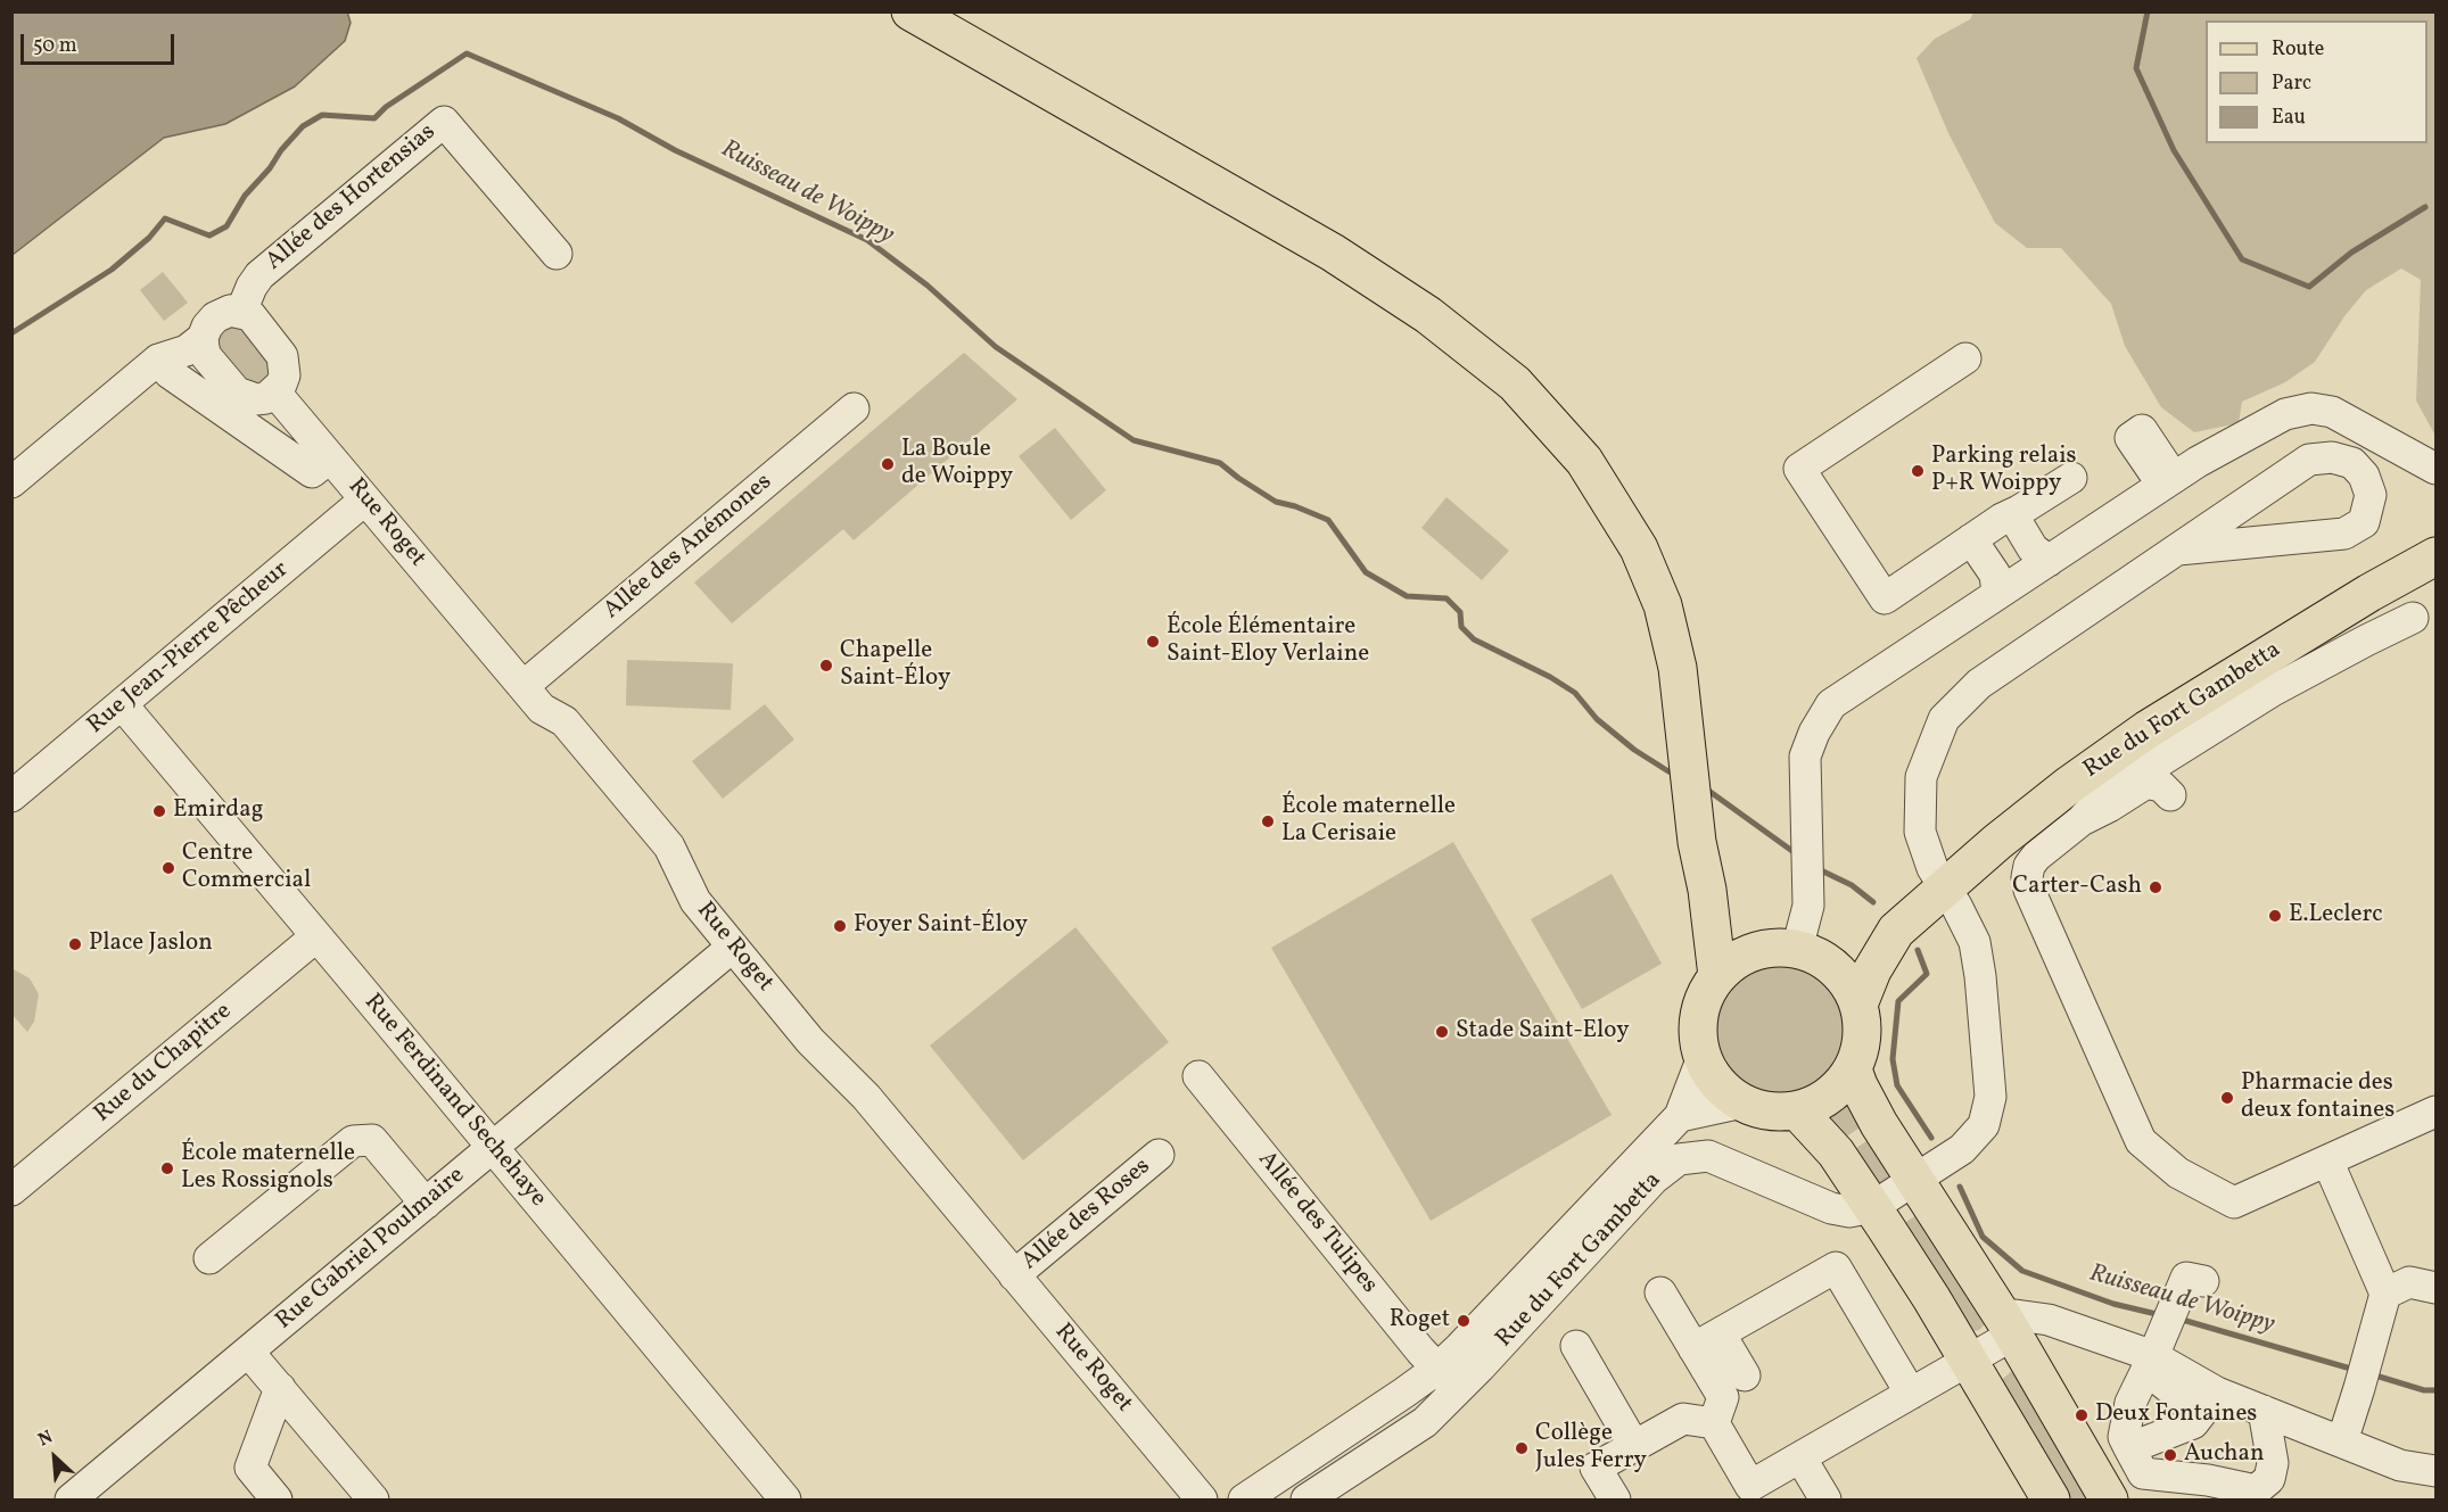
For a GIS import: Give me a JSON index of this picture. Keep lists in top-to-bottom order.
{
  "streets": {
    "main road": ["Rue du Fort Gambetta"],
    "street": [
      "Allée des Hortensias",
      "Rue Roget",
      "Allée des Anémones",
      "Rue Jean-Pierre Pêcheur",
      "Rue du Chapitre",
      "Rue Ferdinand Sechehaye",
      "Allée des Roses",
      "Allée des Tulipes",
      "Rue Gabriel Poulmaire"
    ]
  },
  "crossings": [
    ["Allée des Hortensias", "Rue Roget"],
    ["Rue Roget", "Allée des Anémones"],
    ["Rue Roget", "Rue Jean-Pierre Pêcheur"],
    ["Rue Roget", "Allée des Roses"],
    ["Rue Roget", "Rue Gabriel Poulmaire"],
    ["Rue Jean-Pierre Pêcheur", "Rue Ferdinand Sechehaye"],
    ["Rue du Fort Gambetta", "Allée des Tulipes"],
    ["Rue du Chapitre", "Rue Ferdinand Sechehaye"],
    ["Rue Ferdinand Sechehaye", "Rue Gabriel Poulmaire"]
  ],
  "water": ["Ruisseau de Woippy"],
  "places": [
    "La Boule de Woippy",
    "Parking relais P+R Woippy",
    "École Élémentaire Saint-Eloy Verlaine",
    "Chapelle Saint-Éloy",
    "Emirdag",
    "École maternelle La Cerisaie",
    "Centre Commercial",
    "Carter-Cash",
    "E.Leclerc",
    "Foyer Saint-Éloy",
    "Place Jaslon",
    "Stade Saint-Eloy",
    "Pharmacie des deux fontaines",
    "École maternelle Les Rossignols",
    "Roget",
    "Deux Fontaines",
    "Collège Jules Ferry",
    "Auchan"
  ],
  "legend": ["Route", "Parc", "Eau"],
  "scale_bar": "50 m",
  "north": "top left"
}
